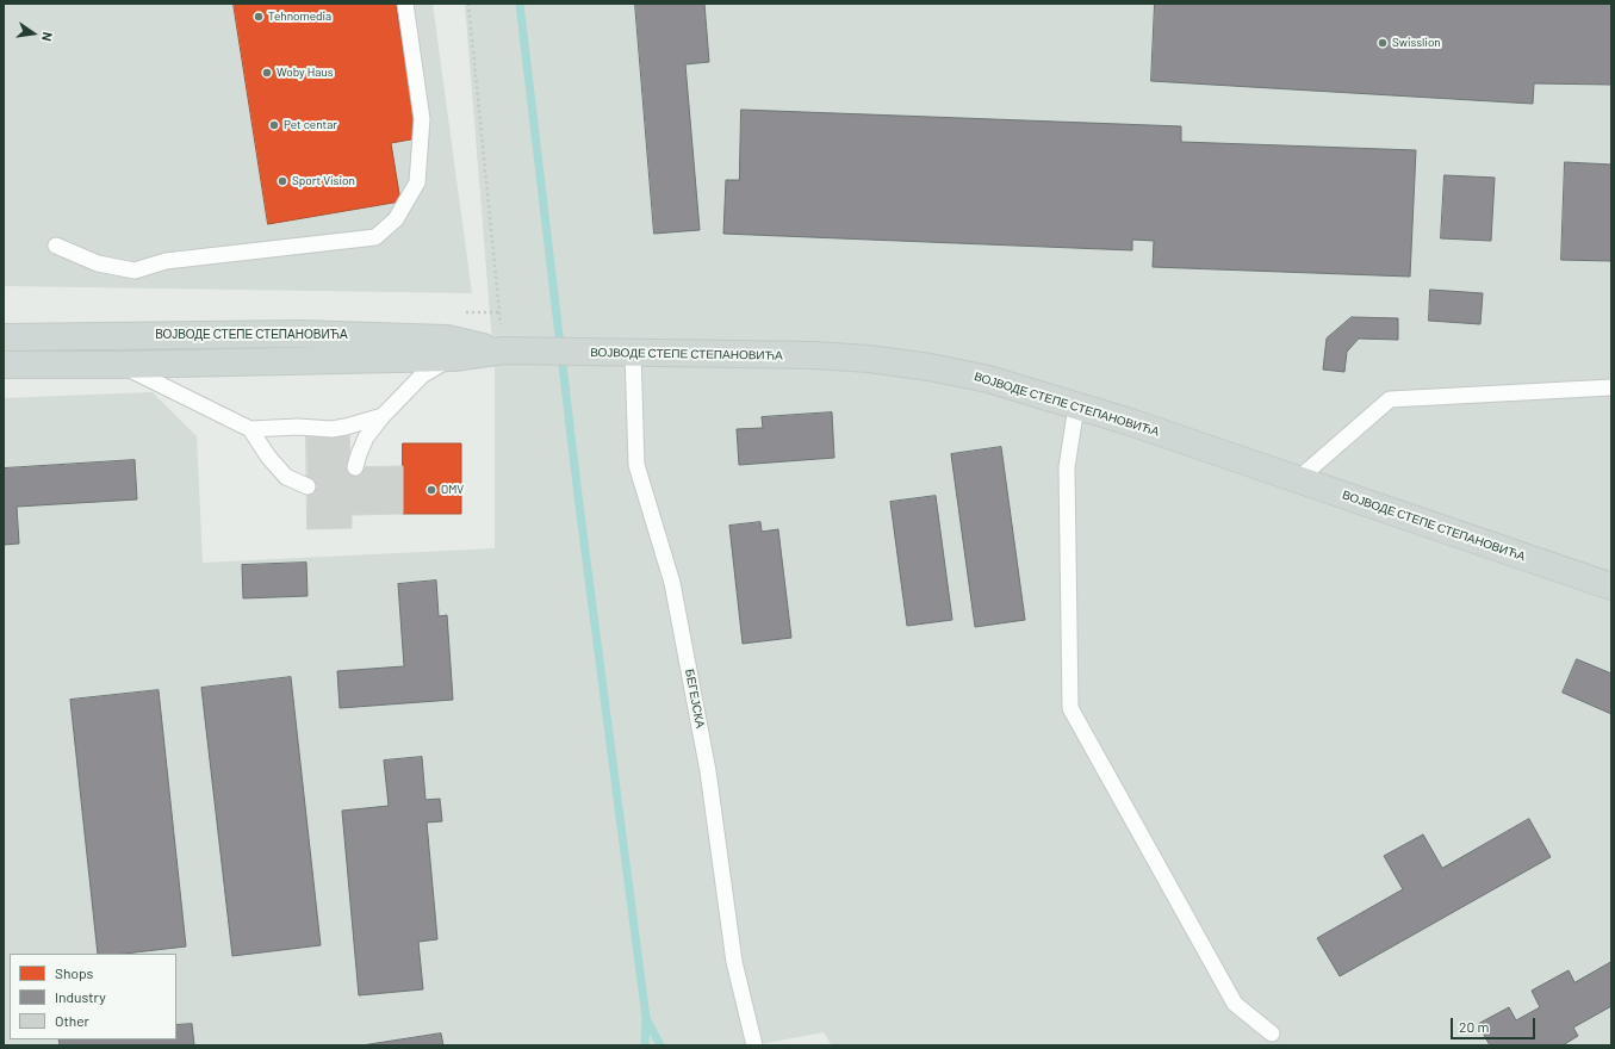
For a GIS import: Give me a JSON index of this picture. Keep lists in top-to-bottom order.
{
  "streets": {
    "main road": ["ВОЈВОДЕ СТЕПЕ СТЕПАНОВИЋА"],
    "lane": ["БЕГЕЈСКА"]
  },
  "crossings": [
    ["ВОЈВОДЕ СТЕПЕ СТЕПАНОВИЋА", "БЕГЕЈСКА"]
  ],
  "places": [
    "Tehnomedia",
    "Swisslion",
    "Woby Haus",
    "Pet centar",
    "Sport Vision",
    "OMV"
  ],
  "legend": ["Shops", "Industry", "Other"],
  "scale_bar": "20 m",
  "north": "right"
}
